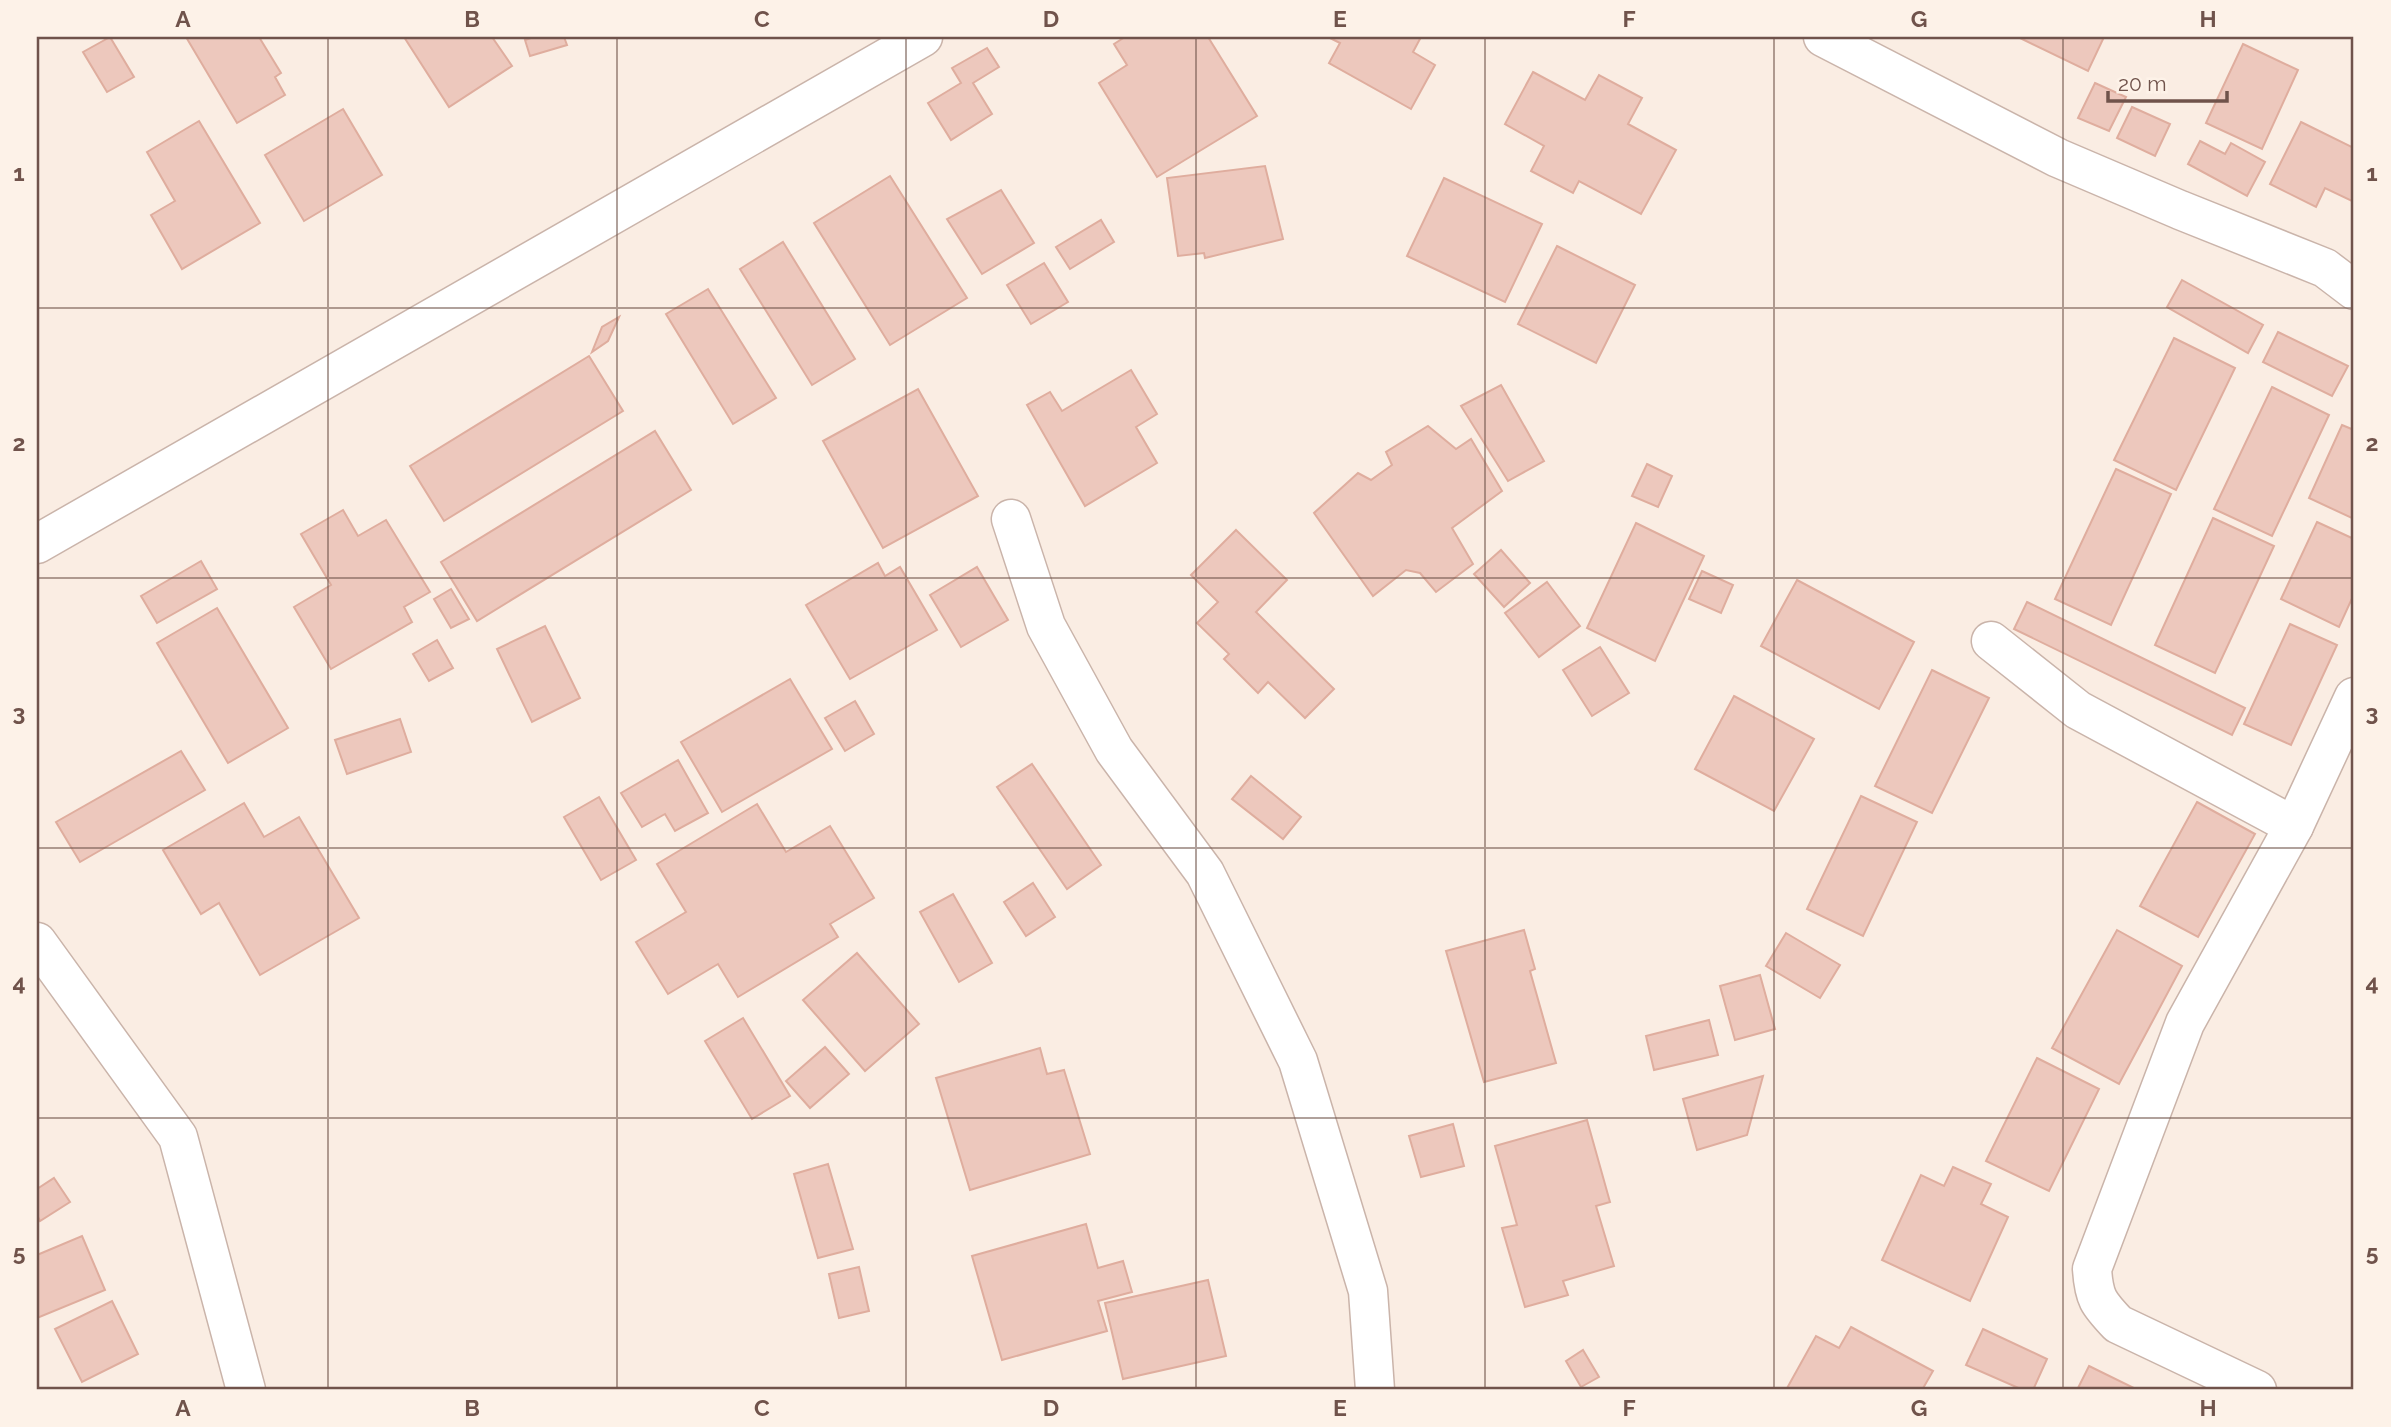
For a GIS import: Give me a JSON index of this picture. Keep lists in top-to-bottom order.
{
  "scale_bar": "20 m",
  "grid": {
    "columns": [
      "A",
      "B",
      "C",
      "D",
      "E",
      "F",
      "G",
      "H"
    ],
    "rows": [
      "1",
      "2",
      "3",
      "4",
      "5"
    ]
  }
}
